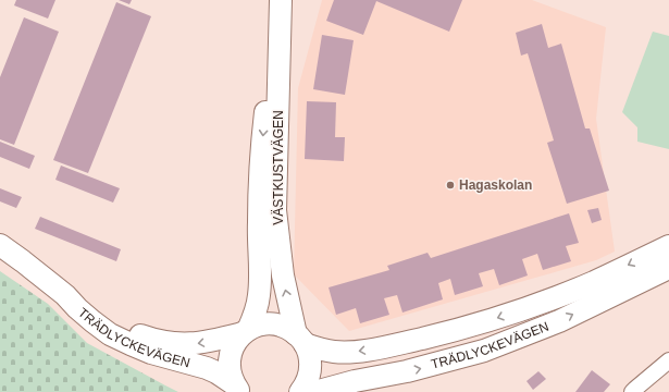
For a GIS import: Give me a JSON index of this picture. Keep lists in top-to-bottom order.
{
  "streets": {
    "street": ["VÄSTKUSTVÄGEN", "TRÄDLYCKEVÄGEN"]
  },
  "crossings": [
    ["VÄSTKUSTVÄGEN", "TRÄDLYCKEVÄGEN"]
  ],
  "places": ["Hagaskolan"]
}
